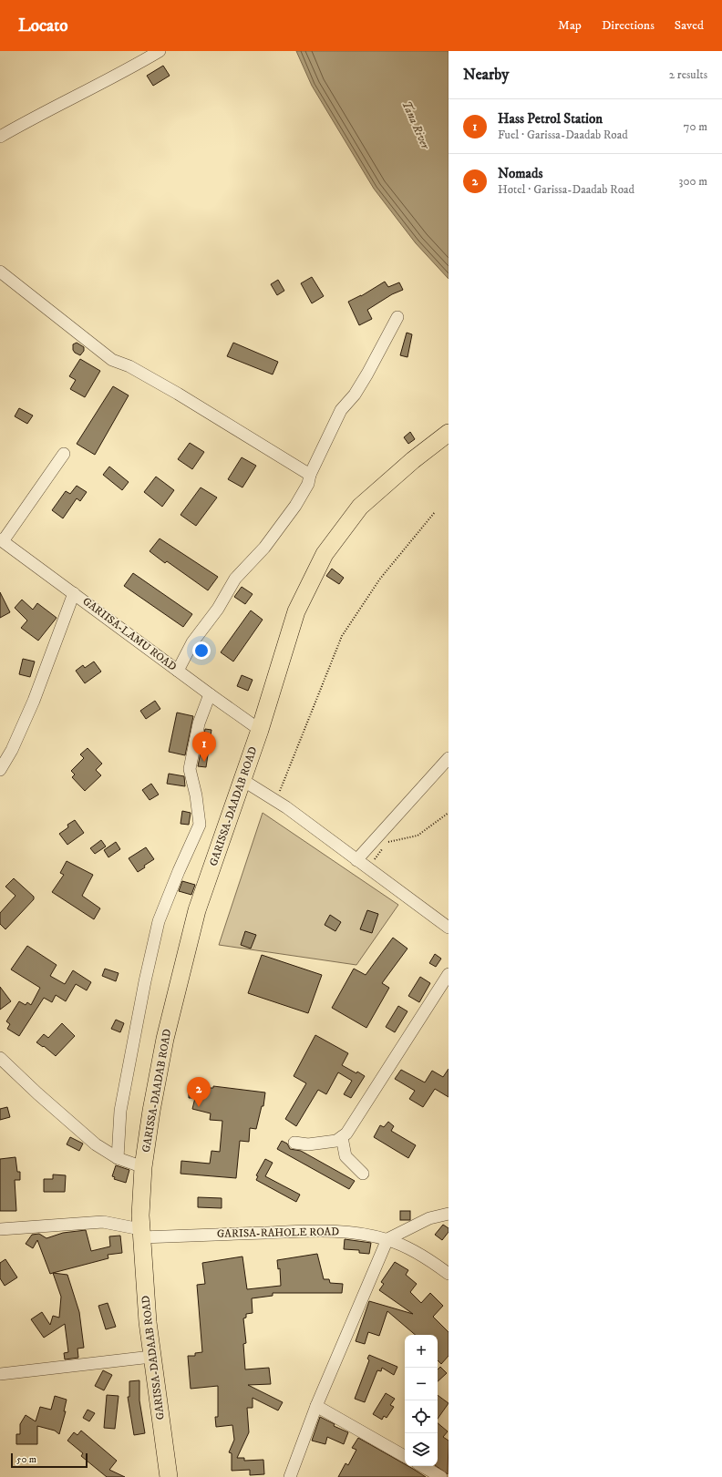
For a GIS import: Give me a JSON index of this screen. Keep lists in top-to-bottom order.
{
  "streets": {
    "highway": ["GARISSA-DAADAB ROAD", "GARISSA-DADAAB ROAD"],
    "street": ["GARIISA-LAMU ROAD", "GARISA-RAHOLE ROAD"]
  },
  "crossings": [
    ["GARIISA-LAMU ROAD", "GARISSA-DAADAB ROAD"],
    ["GARISSA-DAADAB ROAD", "GARISA-RAHOLE ROAD"],
    ["GARISSA-DAADAB ROAD", "GARISSA-DADAAB ROAD"],
    ["GARISA-RAHOLE ROAD", "GARISSA-DADAAB ROAD"]
  ],
  "water": ["Tana River"],
  "scale_bar": "50 m",
  "page": {
    "header": "Locato",
    "nav": ["Map", "Directions", "Saved"],
    "heading": ["Nearby", "2 results"],
    "list": [
      {
        "mark": "1",
        "name": "Hass Petrol Station",
        "note": "Fuel · Garissa-Daadab Road",
        "value": "70 m"
      },
      {
        "mark": "2",
        "name": "Nomads",
        "note": "Hotel · Garissa-Daadab Road",
        "value": "300 m"
      }
    ],
    "pins": ["1", "2"],
    "map_buttons": ["+", "−"],
    "scale": "50 m"
  }
}
